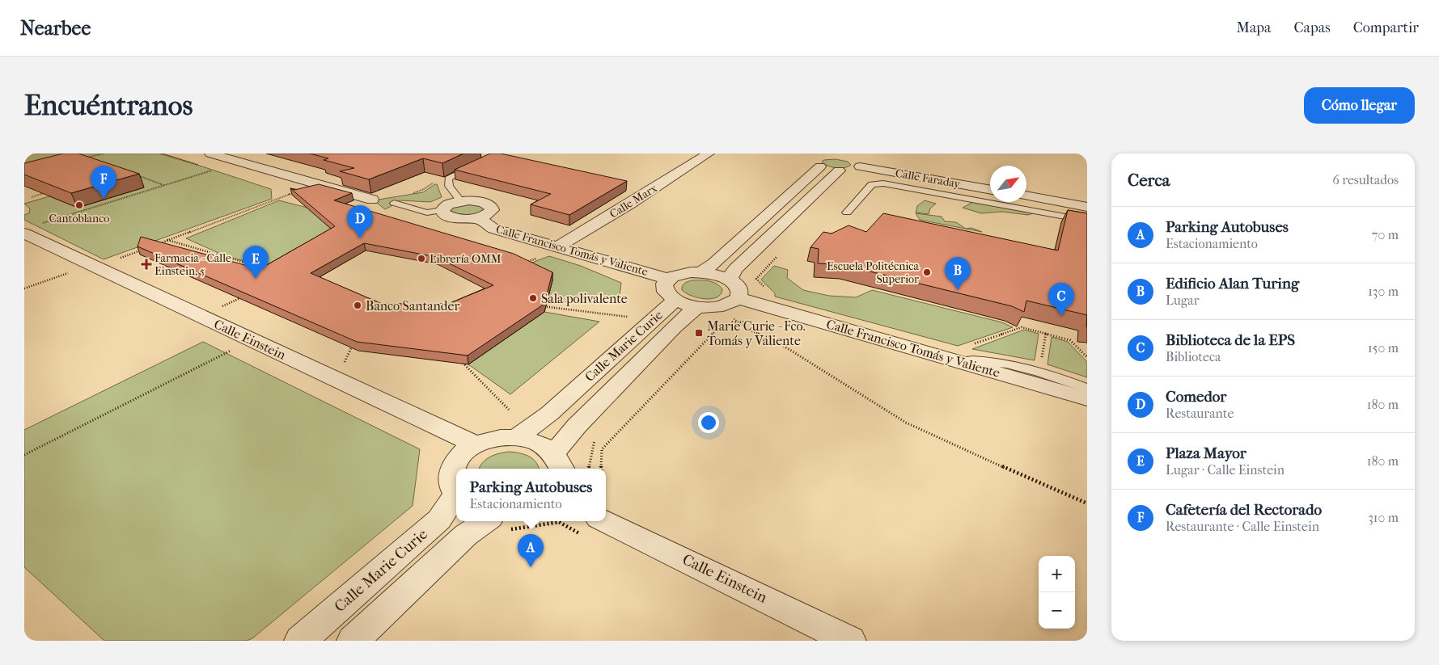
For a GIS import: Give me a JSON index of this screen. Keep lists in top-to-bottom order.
{
  "streets": {
    "street": [
      "Calle Faraday",
      "Calle Marx",
      "Calle Francisco Tomás y Valiente",
      "Calle Einstein",
      "Calle Marie Curie"
    ]
  },
  "crossings": [
    ["Calle Marx", "Calle Francisco Tomás y Valiente"]
  ],
  "places": {
    "other": [
      "Cantoblanco",
      "Librería OMM",
      "Escuela Politécnica Superior",
      "Sala polivalente",
      "Banco Santander"
    ],
    "health": ["Farmacia - Calle Einstein, 5"],
    "transit": ["Marie Curie - Fco. Tomás y Valiente"]
  },
  "north": "top right",
  "page": {
    "header": "Nearbee",
    "nav": ["Mapa", "Capas", "Compartir"],
    "buttons": "Cómo llegar",
    "title": "Encuéntranos",
    "heading": ["Cerca", "6 resultados"],
    "pins": [
      "F",
      "D",
      "E",
      "B",
      "C",
      "A"
    ],
    "list": [
      {
        "mark": "A",
        "name": "Parking Autobuses",
        "note": "Estacionamiento",
        "value": "70 m"
      },
      {
        "mark": "B",
        "name": "Edificio Alan Turing",
        "note": "Lugar",
        "value": "130 m"
      },
      {
        "mark": "C",
        "name": "Biblioteca de la EPS",
        "note": "Biblioteca",
        "value": "150 m"
      },
      {
        "mark": "D",
        "name": "Comedor",
        "note": "Restaurante",
        "value": "180 m"
      },
      {
        "mark": "E",
        "name": "Plaza Mayor",
        "note": "Lugar · Calle Einstein",
        "value": "180 m"
      },
      {
        "mark": "F",
        "name": "Cafetería del Rectorado",
        "note": "Restaurante · Calle Einstein",
        "value": "310 m"
      }
    ],
    "popup": ["Parking Autobuses", "Estacionamiento"],
    "map_buttons": ["+", "−"]
  }
}
